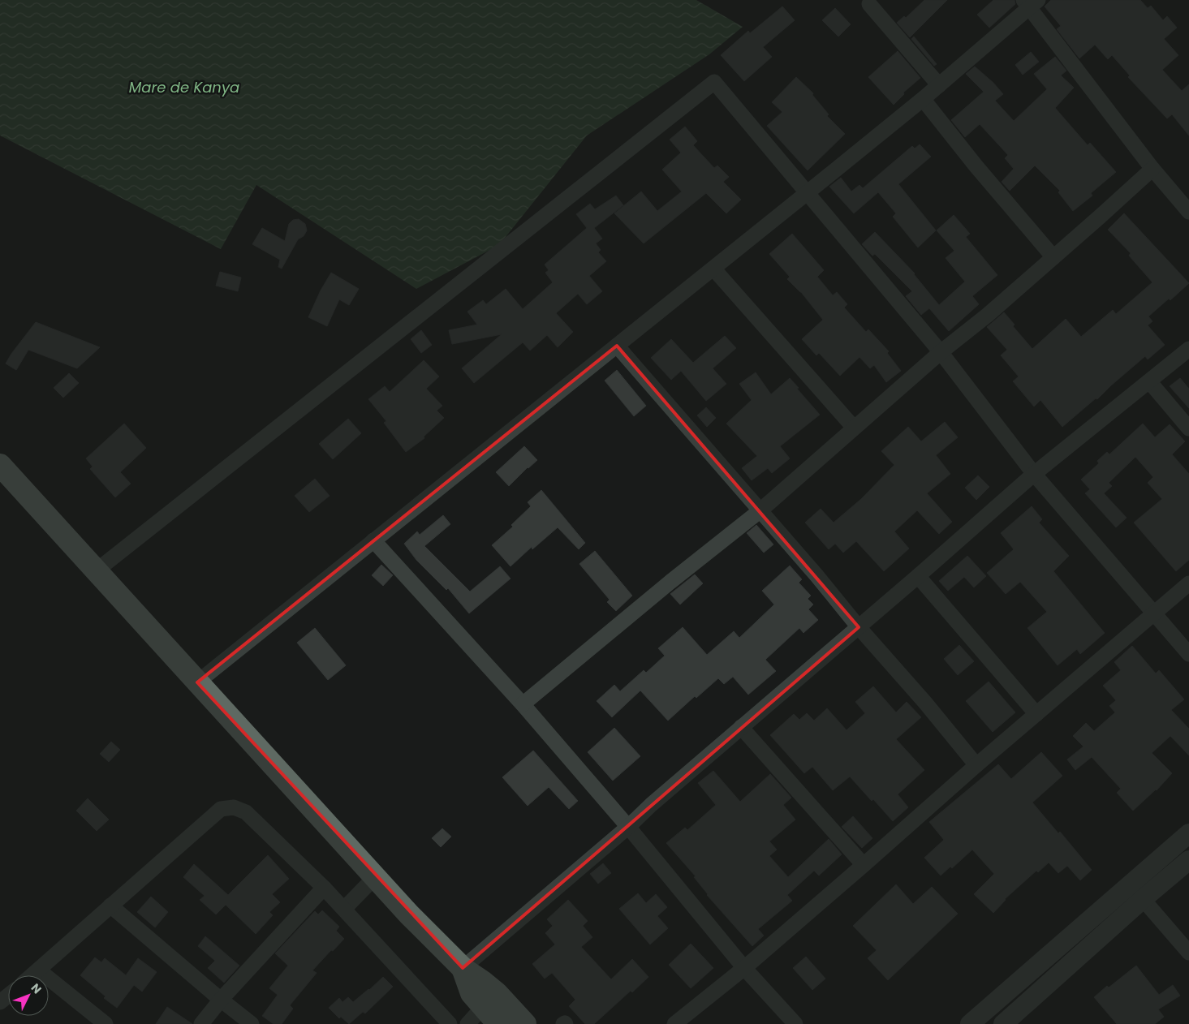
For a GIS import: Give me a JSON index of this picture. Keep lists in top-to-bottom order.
{
  "water": ["Mare de Kanya"],
  "north": "top right"
}
